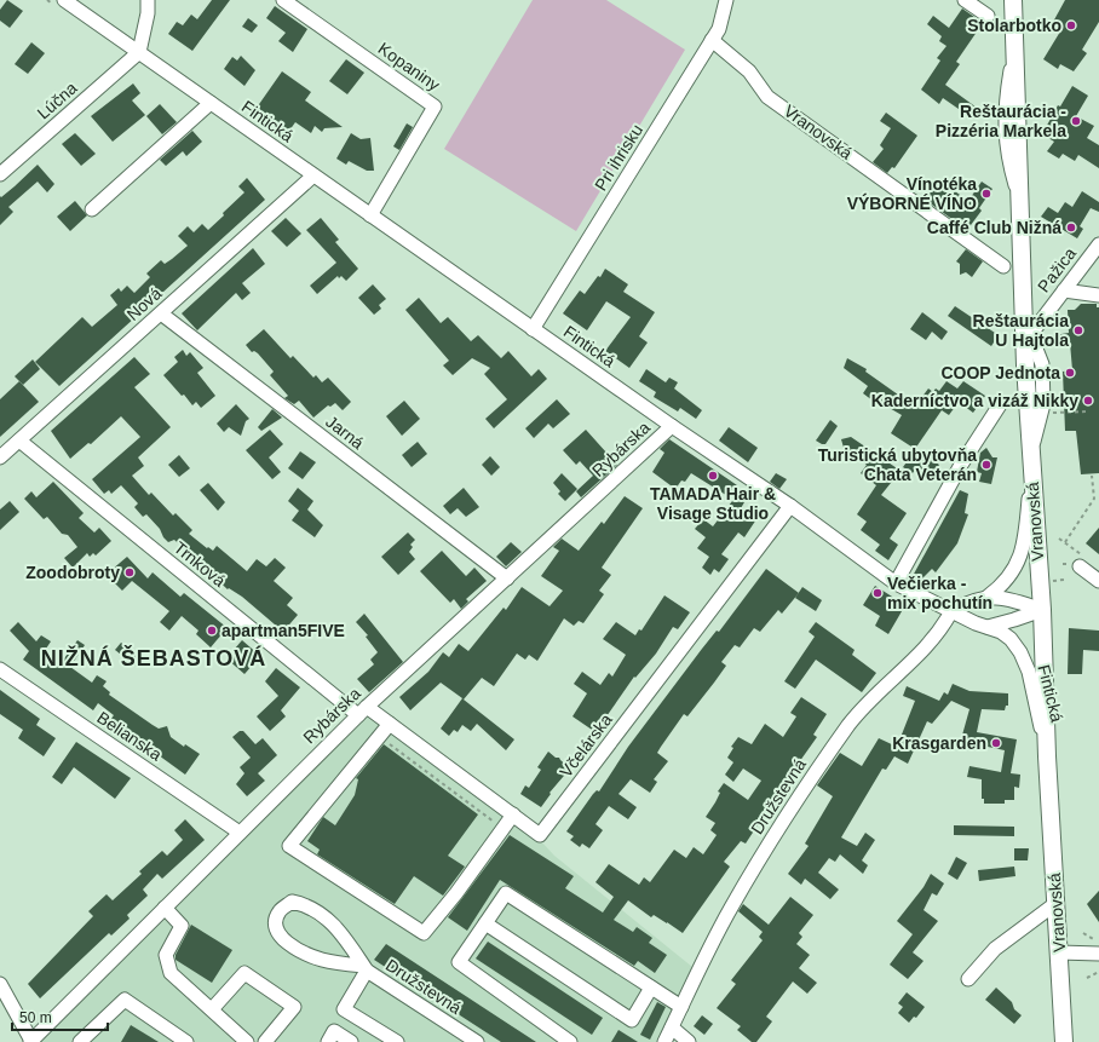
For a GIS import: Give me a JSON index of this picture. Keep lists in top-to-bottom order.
{
  "streets": {
    "main road": ["Vranovská"],
    "street": [
      "Kopaniny",
      "Lúčna",
      "Fintická",
      "Pri ihrisku",
      "Pažica",
      "Nová",
      "Jarná",
      "Rybárska",
      "Trnková",
      "Belianska",
      "Včelárska",
      "Družstevná"
    ]
  },
  "crossings": [
    ["Kopaniny", "Fintická"],
    ["Lúčna", "Fintická"],
    ["Fintická", "Vranovská"],
    ["Fintická", "Pri ihrisku"],
    ["Fintická", "Nová"],
    ["Fintická", "Rybárska"],
    ["Fintická", "Včelárska"],
    ["Fintická", "Družstevná"],
    ["Vranovská", "Pri ihrisku"],
    ["Vranovská", "Pažica"],
    ["Nová", "Jarná"],
    ["Nová", "Trnková"],
    ["Jarná", "Rybárska"],
    ["Rybárska", "Trnková"],
    ["Rybárska", "Belianska"],
    ["Rybárska", "Včelárska"],
    ["Trnková", "Včelárska"]
  ],
  "districts": ["NIŽNÁ ŠEBASTOVÁ"],
  "places": [
    "Stolarbotko",
    "Reštaurácia - Pizzéria Markela",
    "Vínotéka VÝBORNÉ VÍNO",
    "Caffé Club Nižná",
    "Reštaurácia U Hajtola",
    "COOP Jednota",
    "Kaderníctvo a vizáž Nikky",
    "Turistická ubytovňa Chata Veterán",
    "TAMADA Hair & Visage Studio",
    "Zoodobroty",
    "Večierka - mix pochutín",
    "apartman5FIVE",
    "Krasgarden"
  ],
  "scale_bar": "50 m"
}
